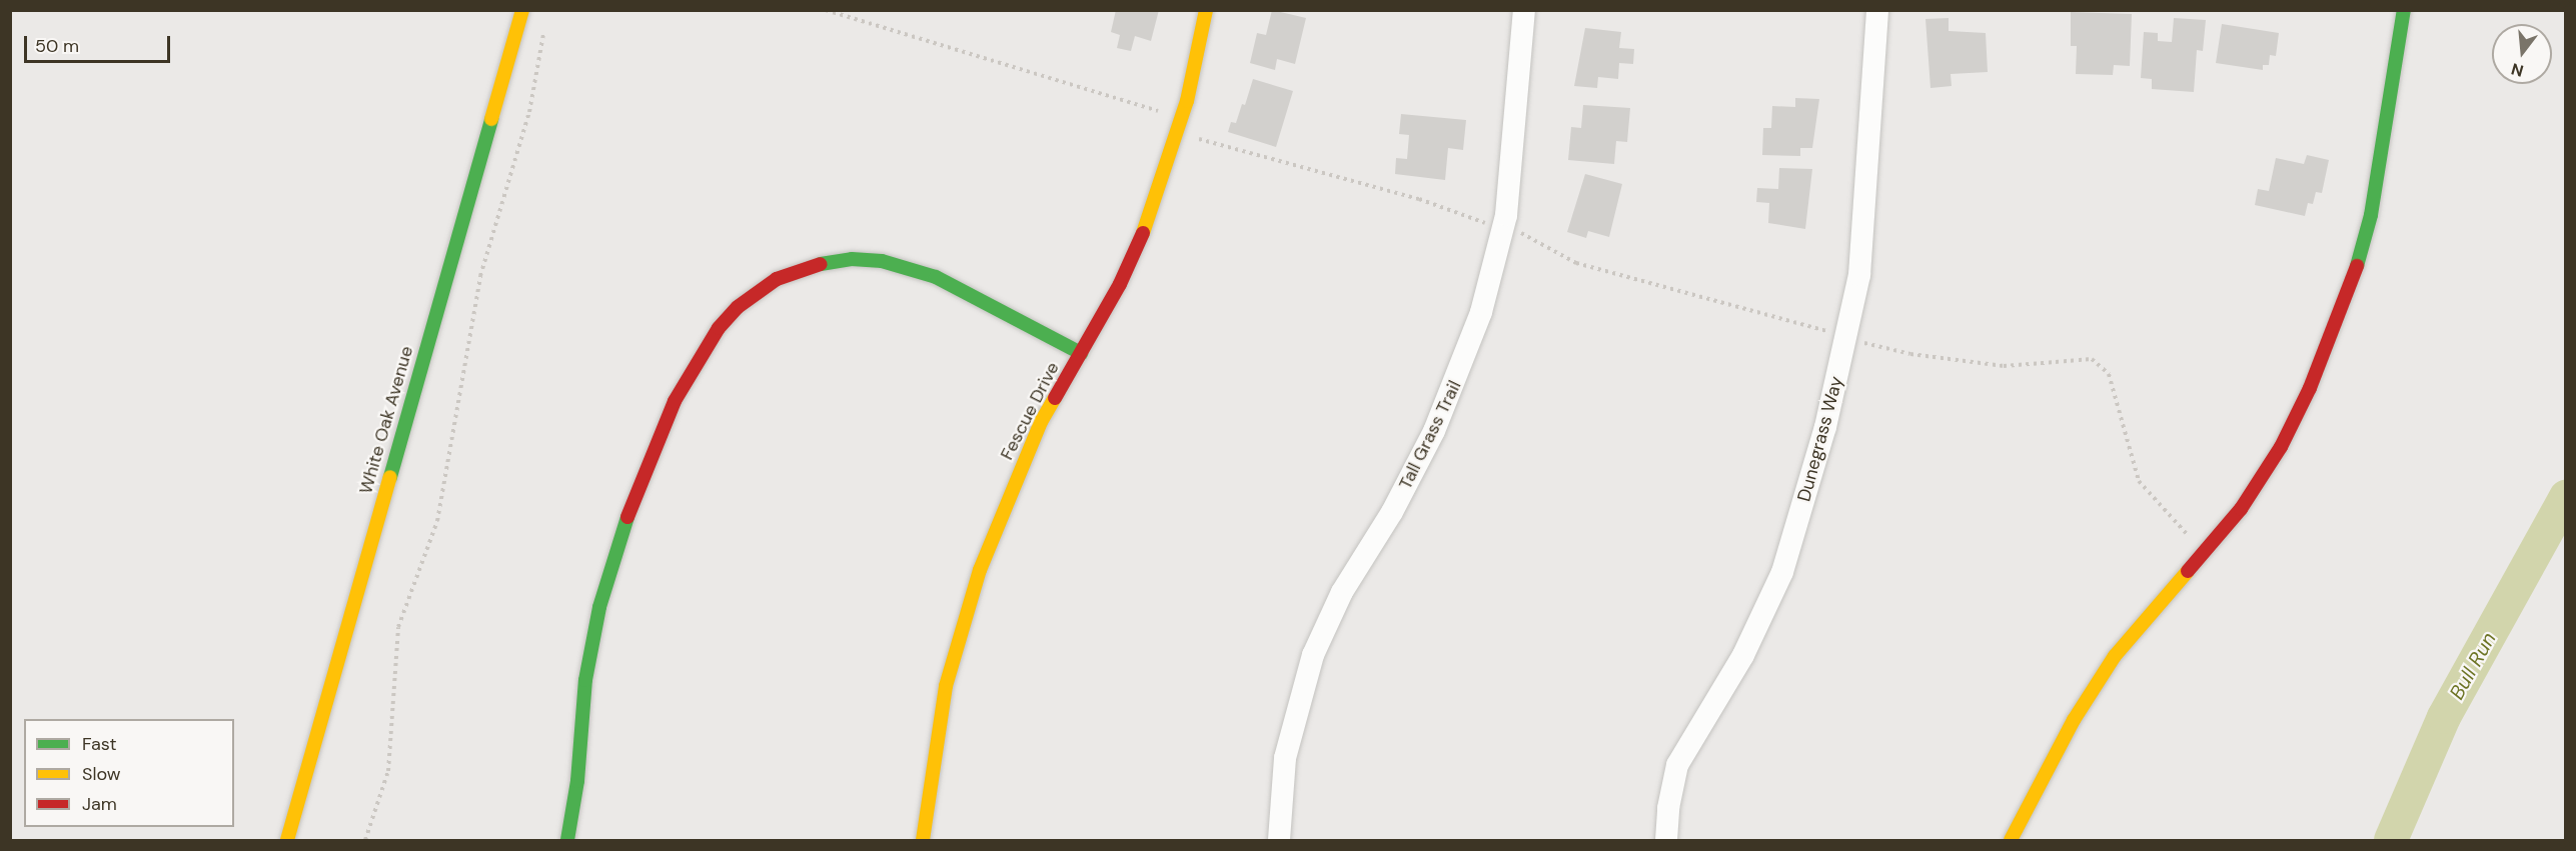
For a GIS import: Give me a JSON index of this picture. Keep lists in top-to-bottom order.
{
  "streets": {
    "street": [
      "Fescue Drive",
      "White Oak Avenue",
      "Tall Grass Trail",
      "Dunegrass Way"
    ]
  },
  "water": ["Bull Run"],
  "legend": ["Fast", "Slow", "Jam"],
  "scale_bar": "50 m",
  "north": "bottom"
}
